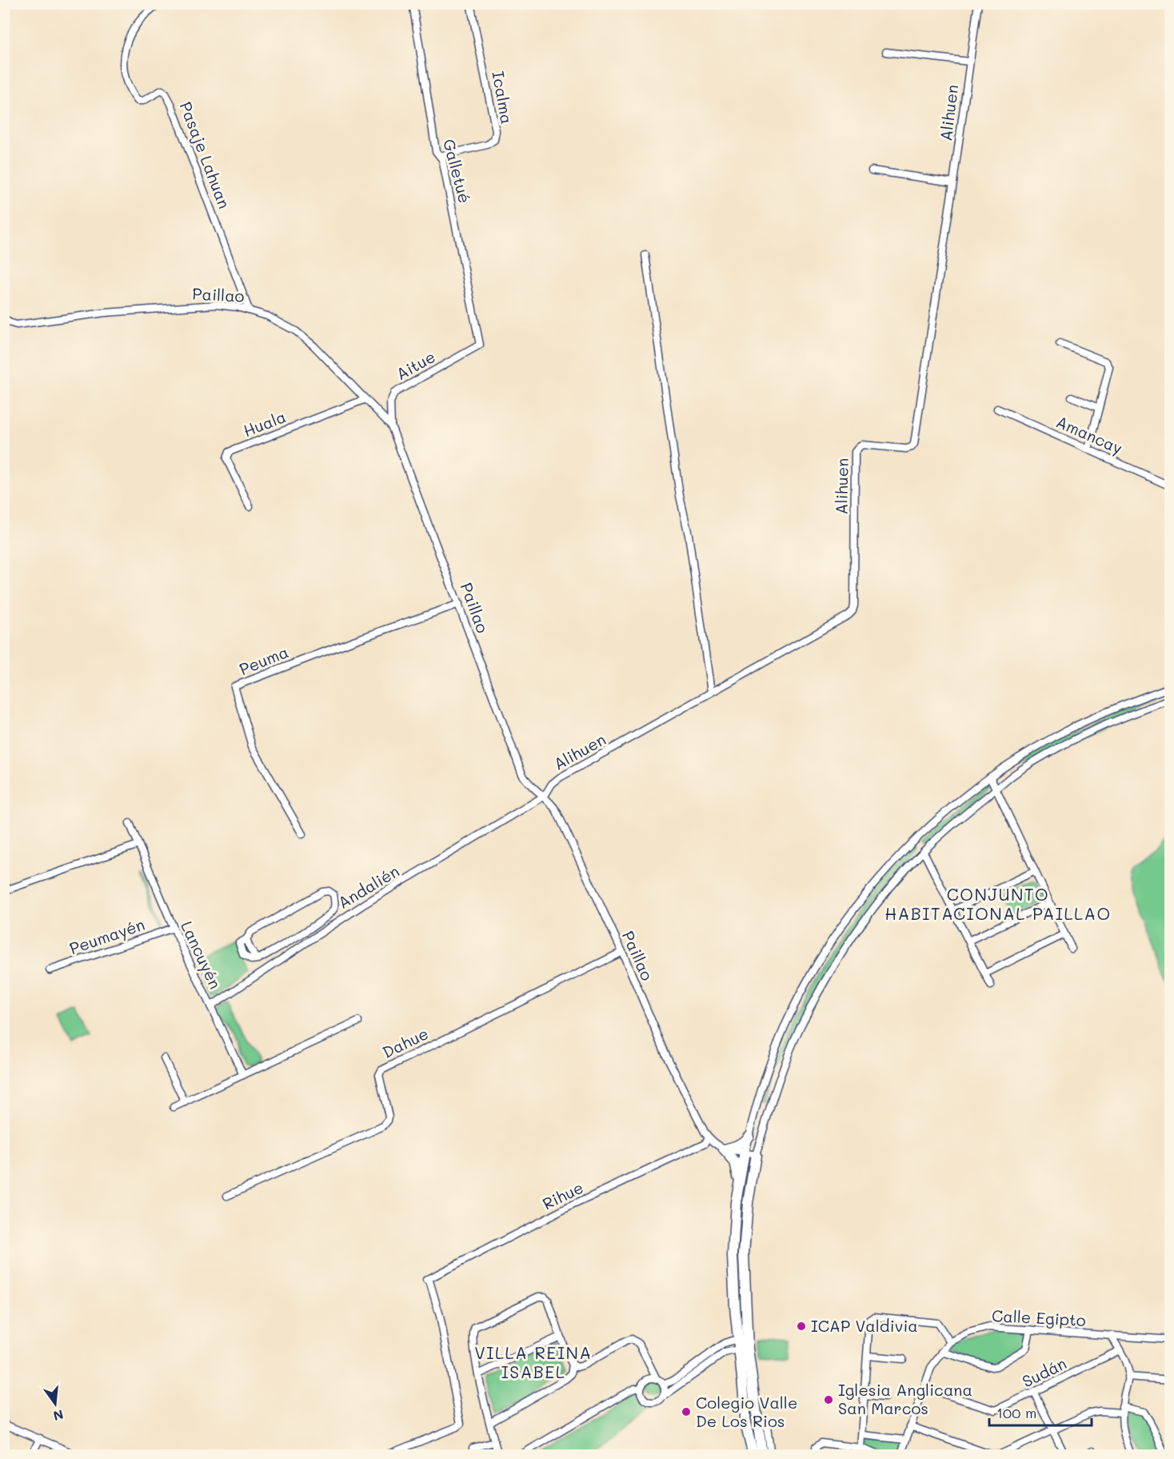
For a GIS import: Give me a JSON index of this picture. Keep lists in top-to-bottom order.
{
  "streets": {
    "street": [
      "Icalma",
      "Alihuen",
      "Pasaje Lahuan",
      "Galletué",
      "Paillao",
      "Aitue",
      "Huala",
      "Amancay",
      "Peuma",
      "Andalién",
      "Peumayén",
      "Lancuyén",
      "Dahue",
      "Rihue",
      "Calle Egipto",
      "Sudán"
    ]
  },
  "crossings": [
    ["Icalma", "Galletué"],
    ["Alihuen", "Paillao"],
    ["Alihuen", "Andalién"],
    ["Pasaje Lahuan", "Paillao"],
    ["Galletué", "Aitue"],
    ["Paillao", "Aitue"],
    ["Paillao", "Huala"],
    ["Paillao", "Peuma"],
    ["Paillao", "Andalién"],
    ["Paillao", "Dahue"],
    ["Paillao", "Rihue"],
    ["Andalién", "Lancuyén"],
    ["Peumayén", "Lancuyén"],
    ["Calle Egipto", "Sudán"]
  ],
  "districts": ["CONJUNTO HABITACIONAL PAILLAO", "VILLA REINA ISABEL"],
  "places": ["ICAP Valdivia", "Iglesia Anglicana San Marcos", "Colegio Valle De Los Rios"],
  "scale_bar": "100 m",
  "north": "bottom"
}
